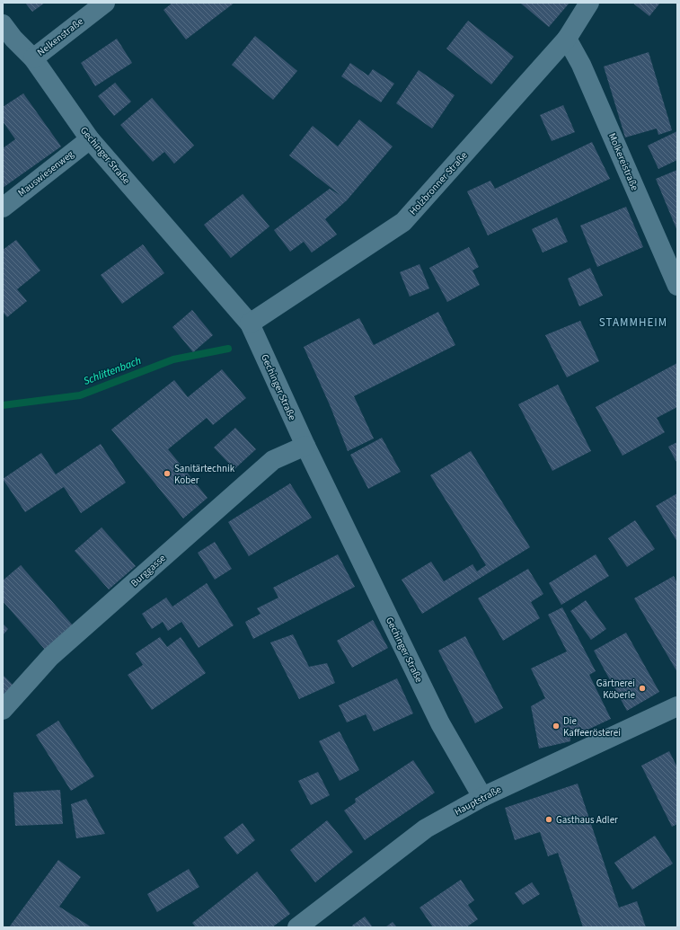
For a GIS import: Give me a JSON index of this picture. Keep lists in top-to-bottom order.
{
  "streets": {
    "street": [
      "Nelkenstraße",
      "Gechinger Straße",
      "Molkereistraße",
      "Mauswiesenweg",
      "Holzbronner Straße",
      "Burggasse",
      "Hauptstraße"
    ]
  },
  "crossings": [
    ["Nelkenstraße", "Gechinger Straße"],
    ["Gechinger Straße", "Mauswiesenweg"],
    ["Gechinger Straße", "Holzbronner Straße"],
    ["Gechinger Straße", "Burggasse"],
    ["Gechinger Straße", "Hauptstraße"],
    ["Molkereistraße", "Holzbronner Straße"]
  ],
  "districts": ["STAMMHEIM"],
  "water": ["Schlittenbach"],
  "places": [
    "Sanitärtechnik Kober",
    "Gärtnerei Köberle",
    "Die Kaffeerösterei",
    "Gasthaus Adler"
  ]
}
